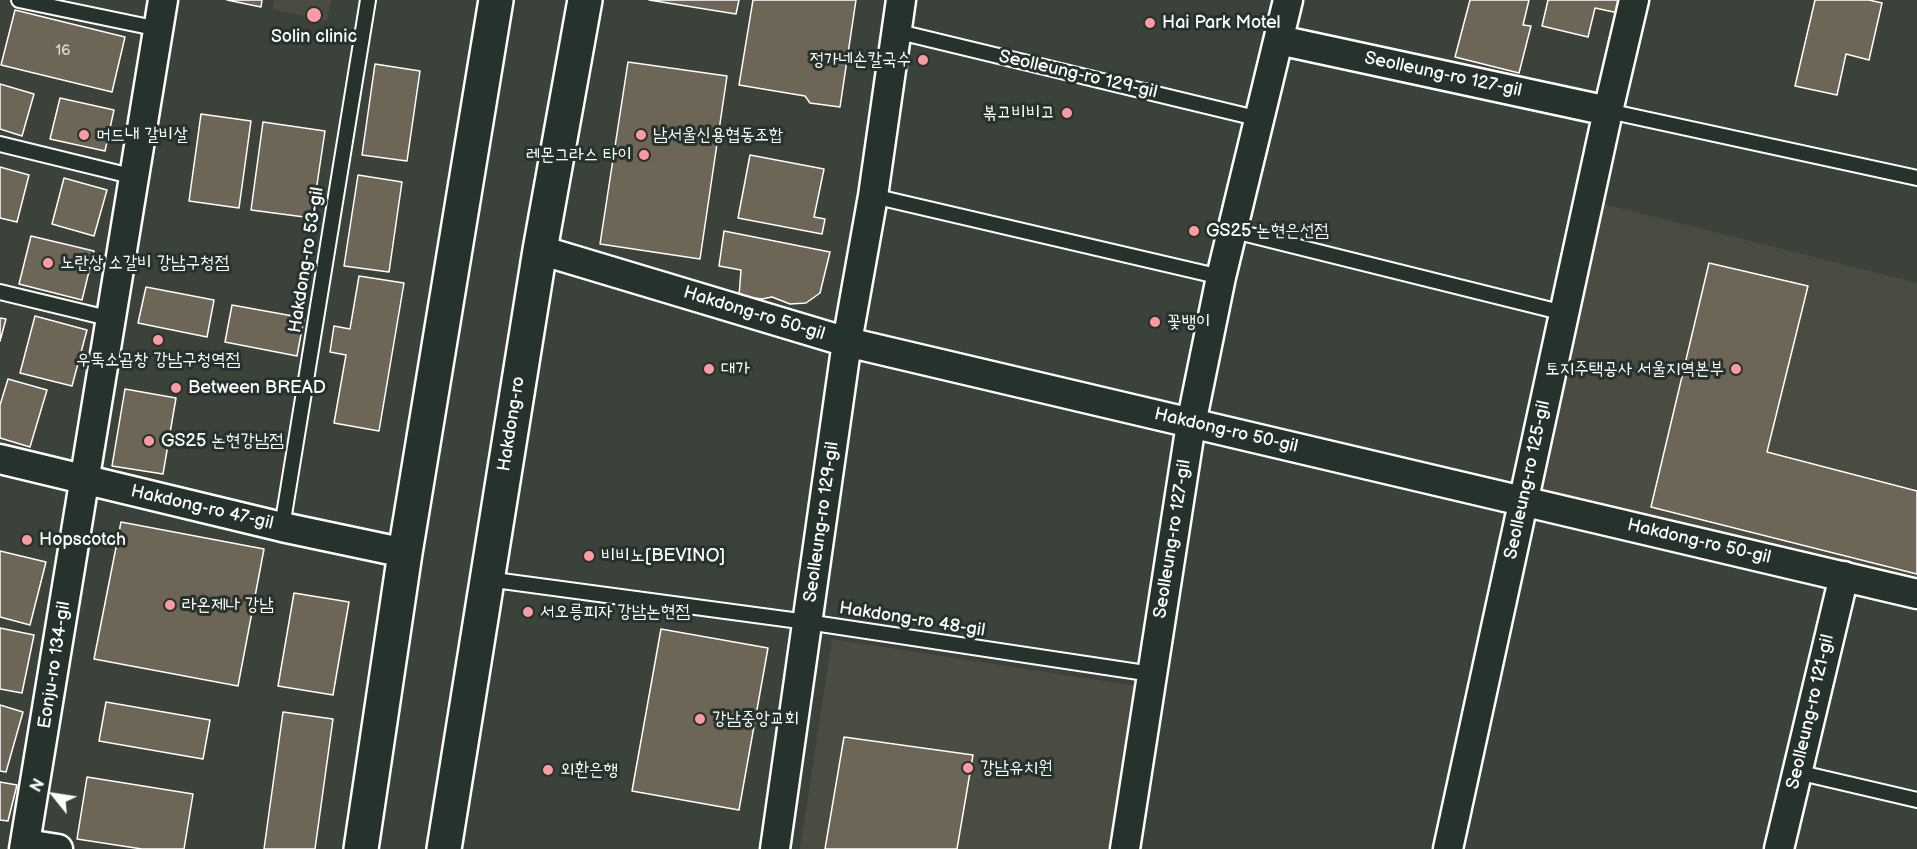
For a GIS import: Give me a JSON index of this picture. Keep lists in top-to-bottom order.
{
  "streets": {
    "main road": ["Hakdong-ro"],
    "street": [
      "Seolleung-ro 129-gil",
      "Seolleung-ro 127-gil",
      "Hakdong-ro 50-gil",
      "Seolleung-ro 125-gil",
      "Hakdong-ro 47-gil",
      "Eonju-ro 134-gil",
      "Seolleung-ro 121-gil"
    ],
    "lane": ["Hakdong-ro 53-gil", "Hakdong-ro 48-gil"]
  },
  "crossings": [
    ["Seolleung-ro 129-gil", "Seolleung-ro 127-gil"],
    ["Seolleung-ro 129-gil", "Hakdong-ro 50-gil"],
    ["Seolleung-ro 129-gil", "Hakdong-ro 48-gil"],
    ["Seolleung-ro 127-gil", "Hakdong-ro 50-gil"],
    ["Seolleung-ro 127-gil", "Seolleung-ro 125-gil"],
    ["Seolleung-ro 127-gil", "Hakdong-ro 48-gil"],
    ["Hakdong-ro 53-gil", "Hakdong-ro 47-gil"],
    ["Hakdong-ro 50-gil", "Hakdong-ro"],
    ["Hakdong-ro 50-gil", "Seolleung-ro 125-gil"],
    ["Hakdong-ro 50-gil", "Seolleung-ro 121-gil"],
    ["Hakdong-ro", "Hakdong-ro 48-gil"],
    ["Hakdong-ro 47-gil", "Eonju-ro 134-gil"]
  ],
  "places": [
    "Solin clinic",
    "Hai Park Motel",
    "정가네손칼국수",
    "볶고비비고",
    "머드내 갈비살",
    "남서울신용협동조합",
    "레몬그라스 타이",
    "GS25 논현은선점",
    "노란상 소갈비 강남구청점",
    "꽃뱅이",
    "우뚝소곱창 강남구청역점",
    "대가",
    "토지주택공사 서울지역본부",
    "Between BREAD",
    "GS25 논현강남점",
    "Hopscotch",
    "비비노[BEVINO]",
    "라온제나 강남",
    "서오릉피자 강남논현점",
    "강남중앙교회",
    "강남유치원",
    "외환은행"
  ],
  "house_numbers": ["16"],
  "north": "top left"
}
